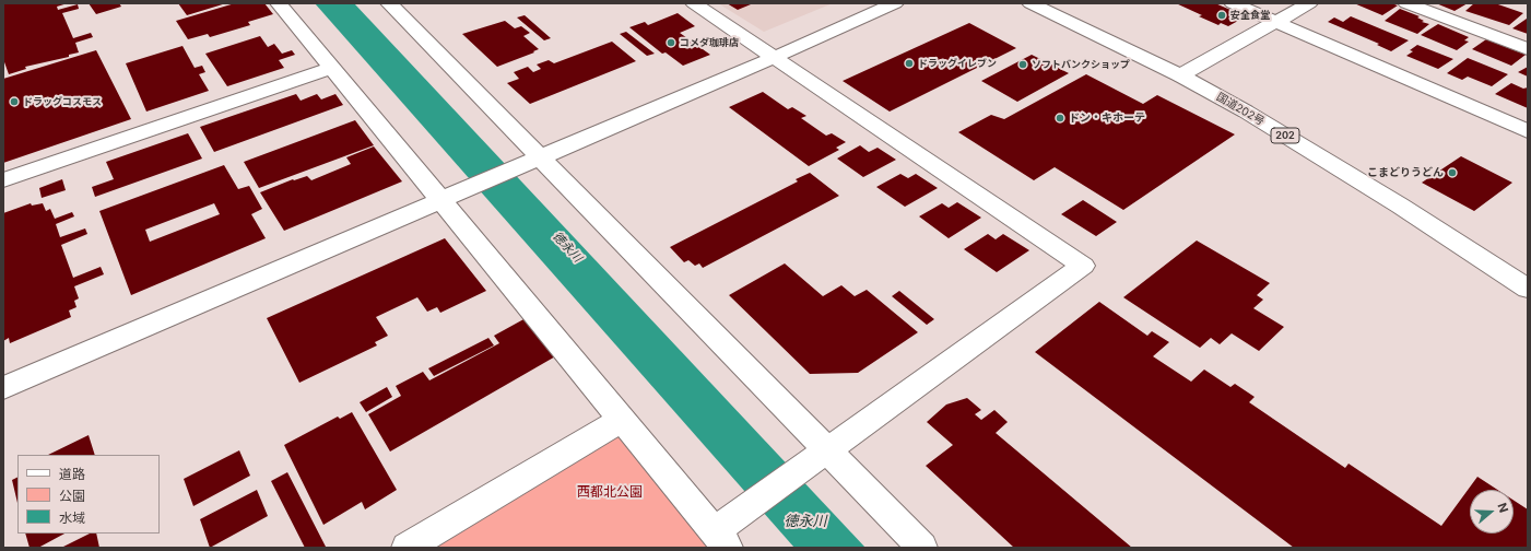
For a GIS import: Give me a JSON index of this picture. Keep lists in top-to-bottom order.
{
  "streets": {
    "main road": ["国道202号", "202"]
  },
  "water": ["徳永川"],
  "parks": ["西都北公園"],
  "places": [
    "安全食堂",
    "コメダ珈琲店",
    "ドラッグイレブン",
    "ソフトバンクショップ",
    "ドラッグコスモス",
    "ドン・キホーテ",
    "こまどりうどん"
  ],
  "legend": ["道路", "公園", "水域"],
  "north": "right"
}
